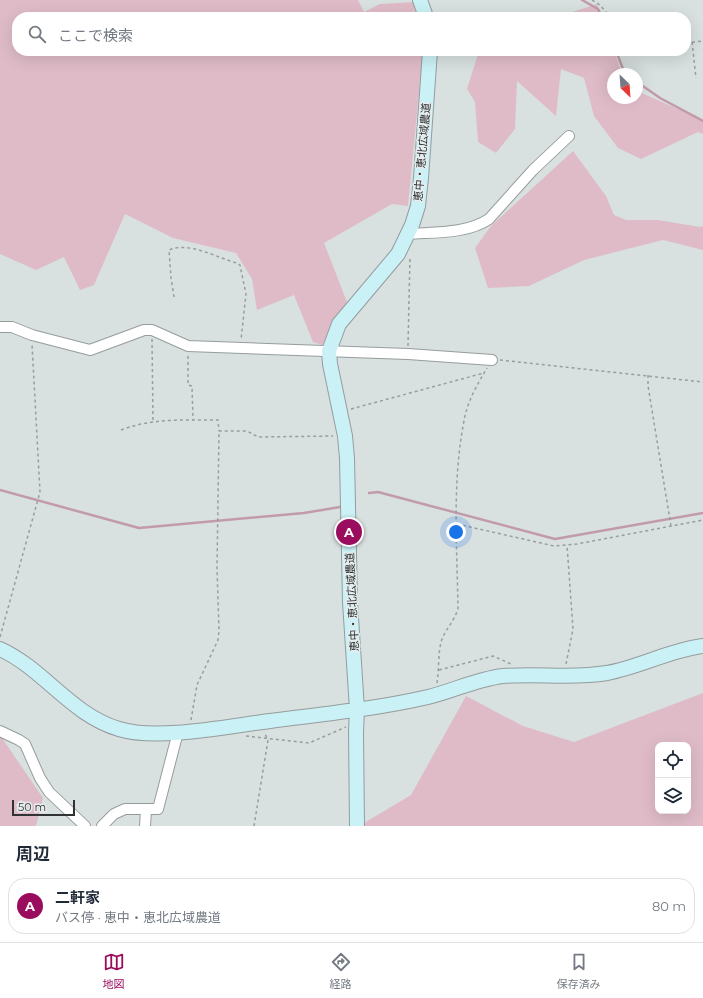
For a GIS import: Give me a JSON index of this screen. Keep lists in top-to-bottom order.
{
  "streets": {
    "street": ["恵中・恵北広域農道"]
  },
  "scale_bar": "50 m",
  "north": "bottom right",
  "page": {
    "search": "ここで検索",
    "pins": "A",
    "scale": "50 m",
    "heading": "周辺",
    "list": [
      {
        "mark": "A",
        "name": "二軒家",
        "note": "バス停 · 恵中・恵北広域農道",
        "value": "80 m"
      }
    ],
    "nav": ["地図", "経路", "保存済み"]
  }
}
